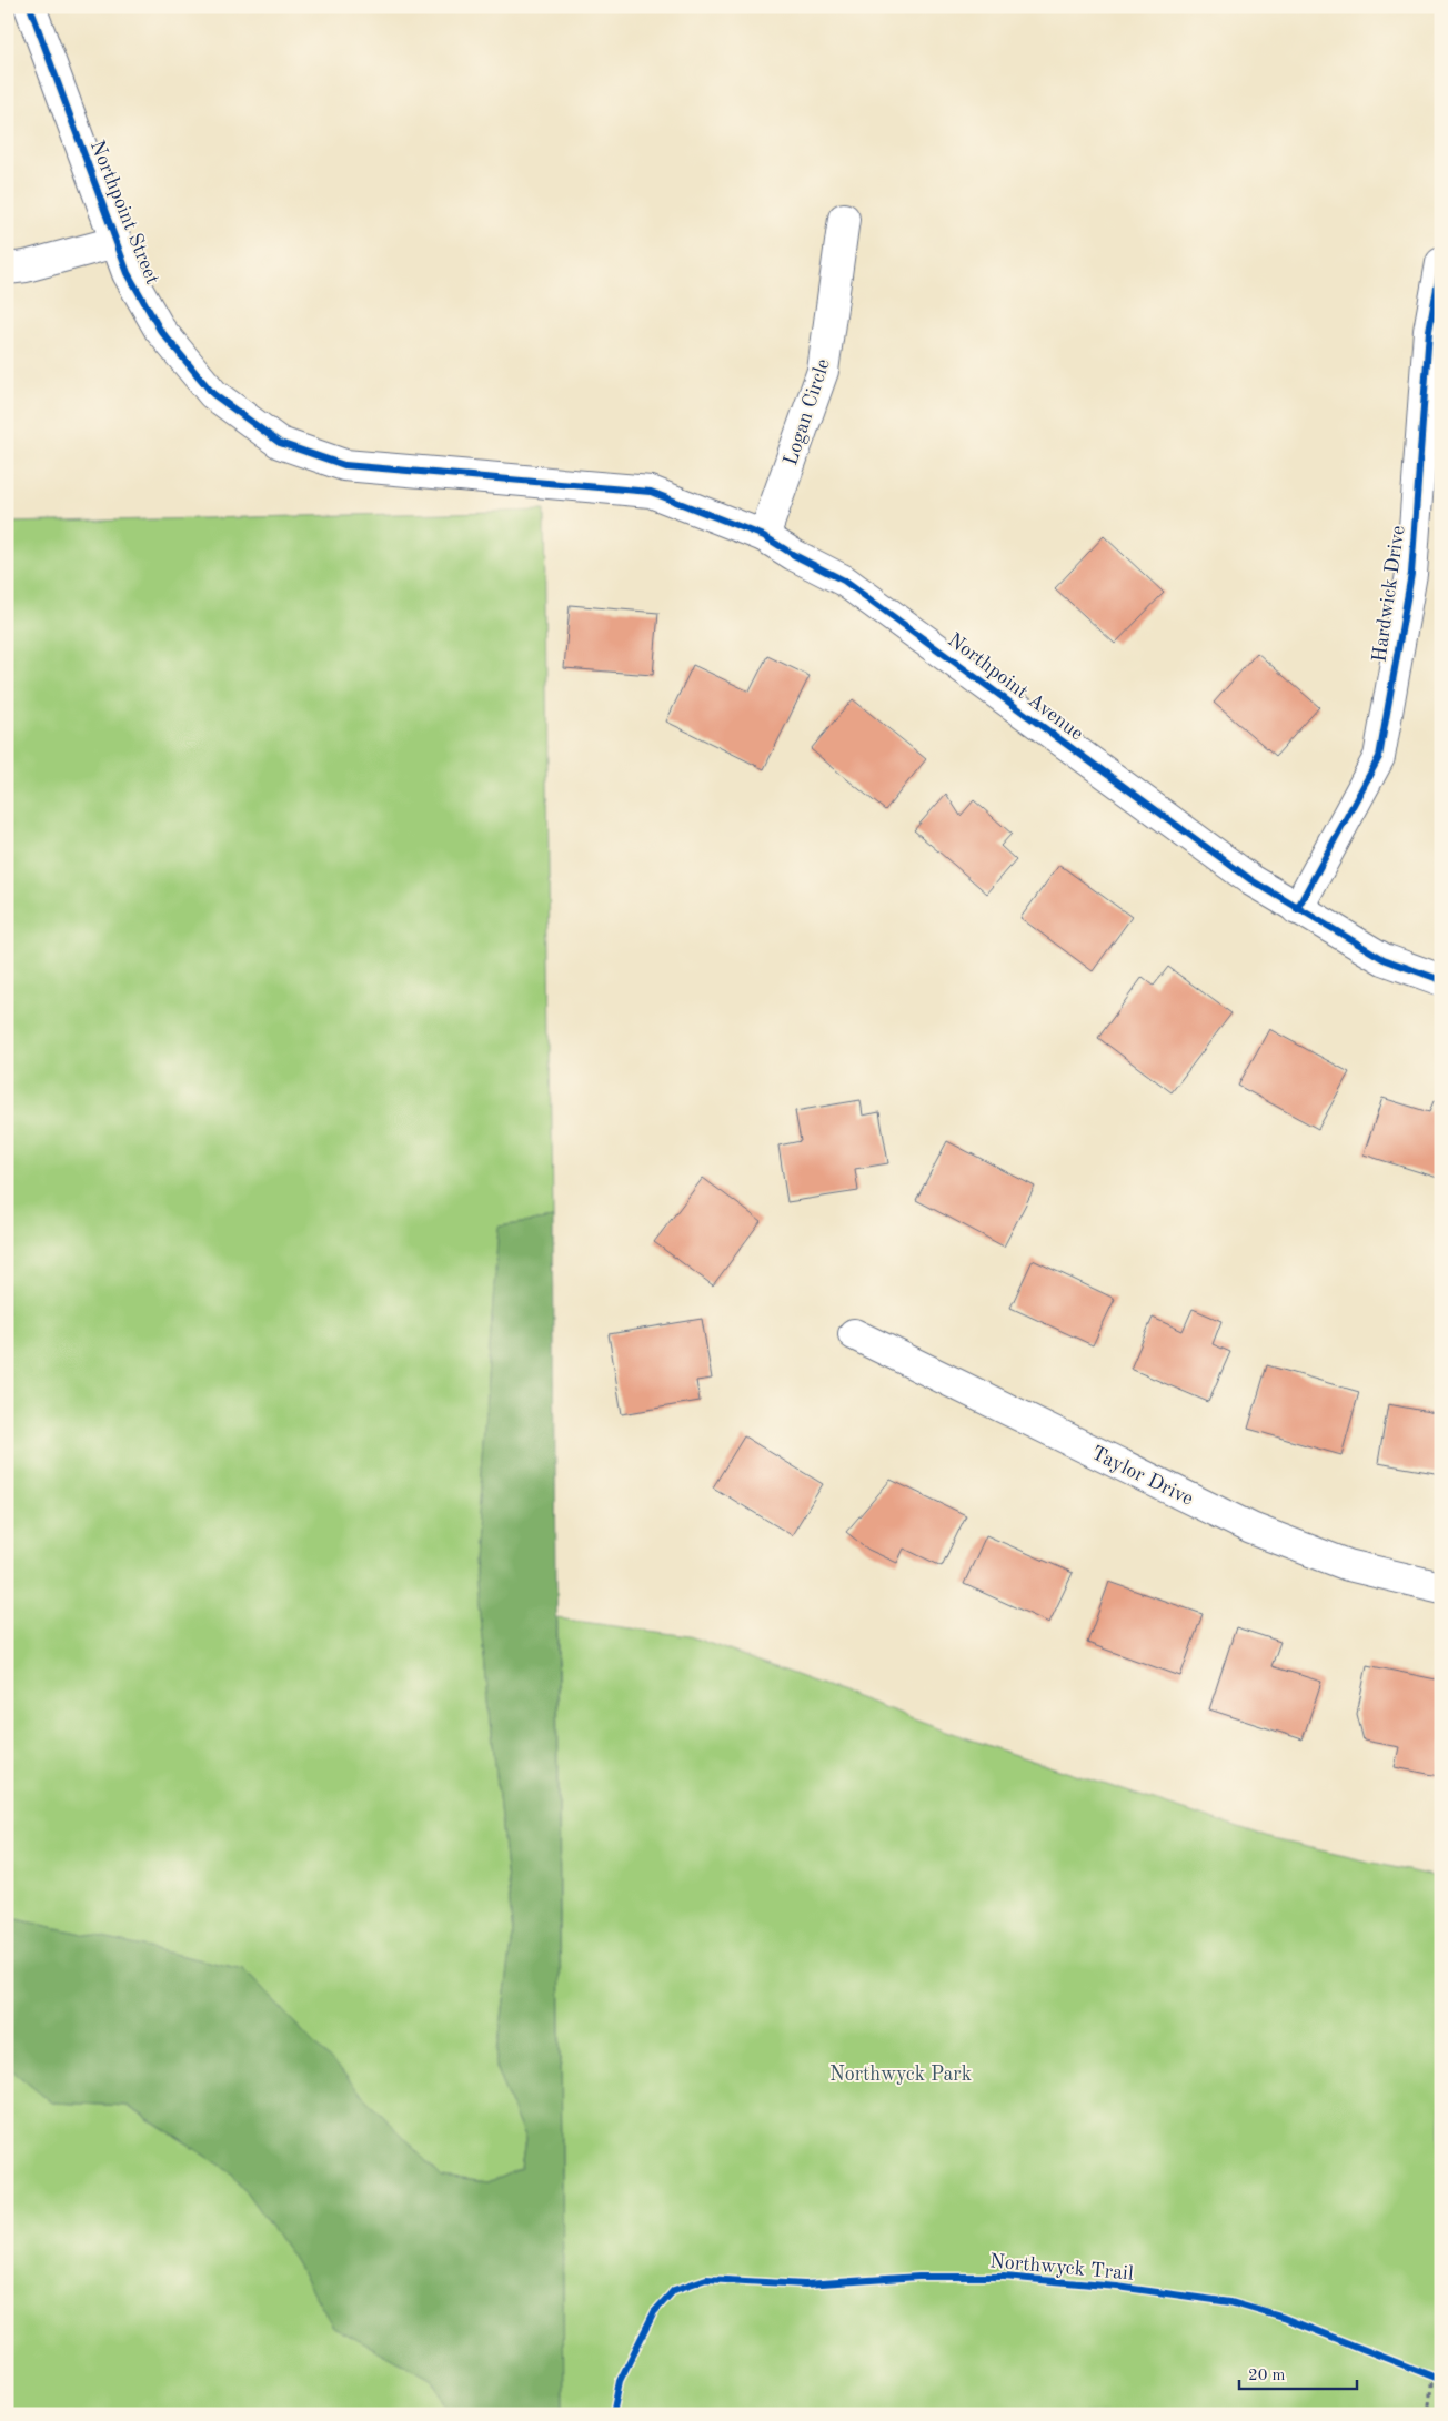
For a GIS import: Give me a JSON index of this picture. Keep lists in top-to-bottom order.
{
  "streets": {
    "street": [
      "Northpoint Street",
      "Logan Circle",
      "Hardwick Drive",
      "Northpoint Avenue",
      "Taylor Drive"
    ],
    "cycle path": ["Northwyck Trail"]
  },
  "crossings": [
    ["Northpoint Street", "Northpoint Avenue"],
    ["Logan Circle", "Northpoint Avenue"],
    ["Hardwick Drive", "Northpoint Avenue"]
  ],
  "parks": ["Northwyck Park"],
  "scale_bar": "20 m"
}
